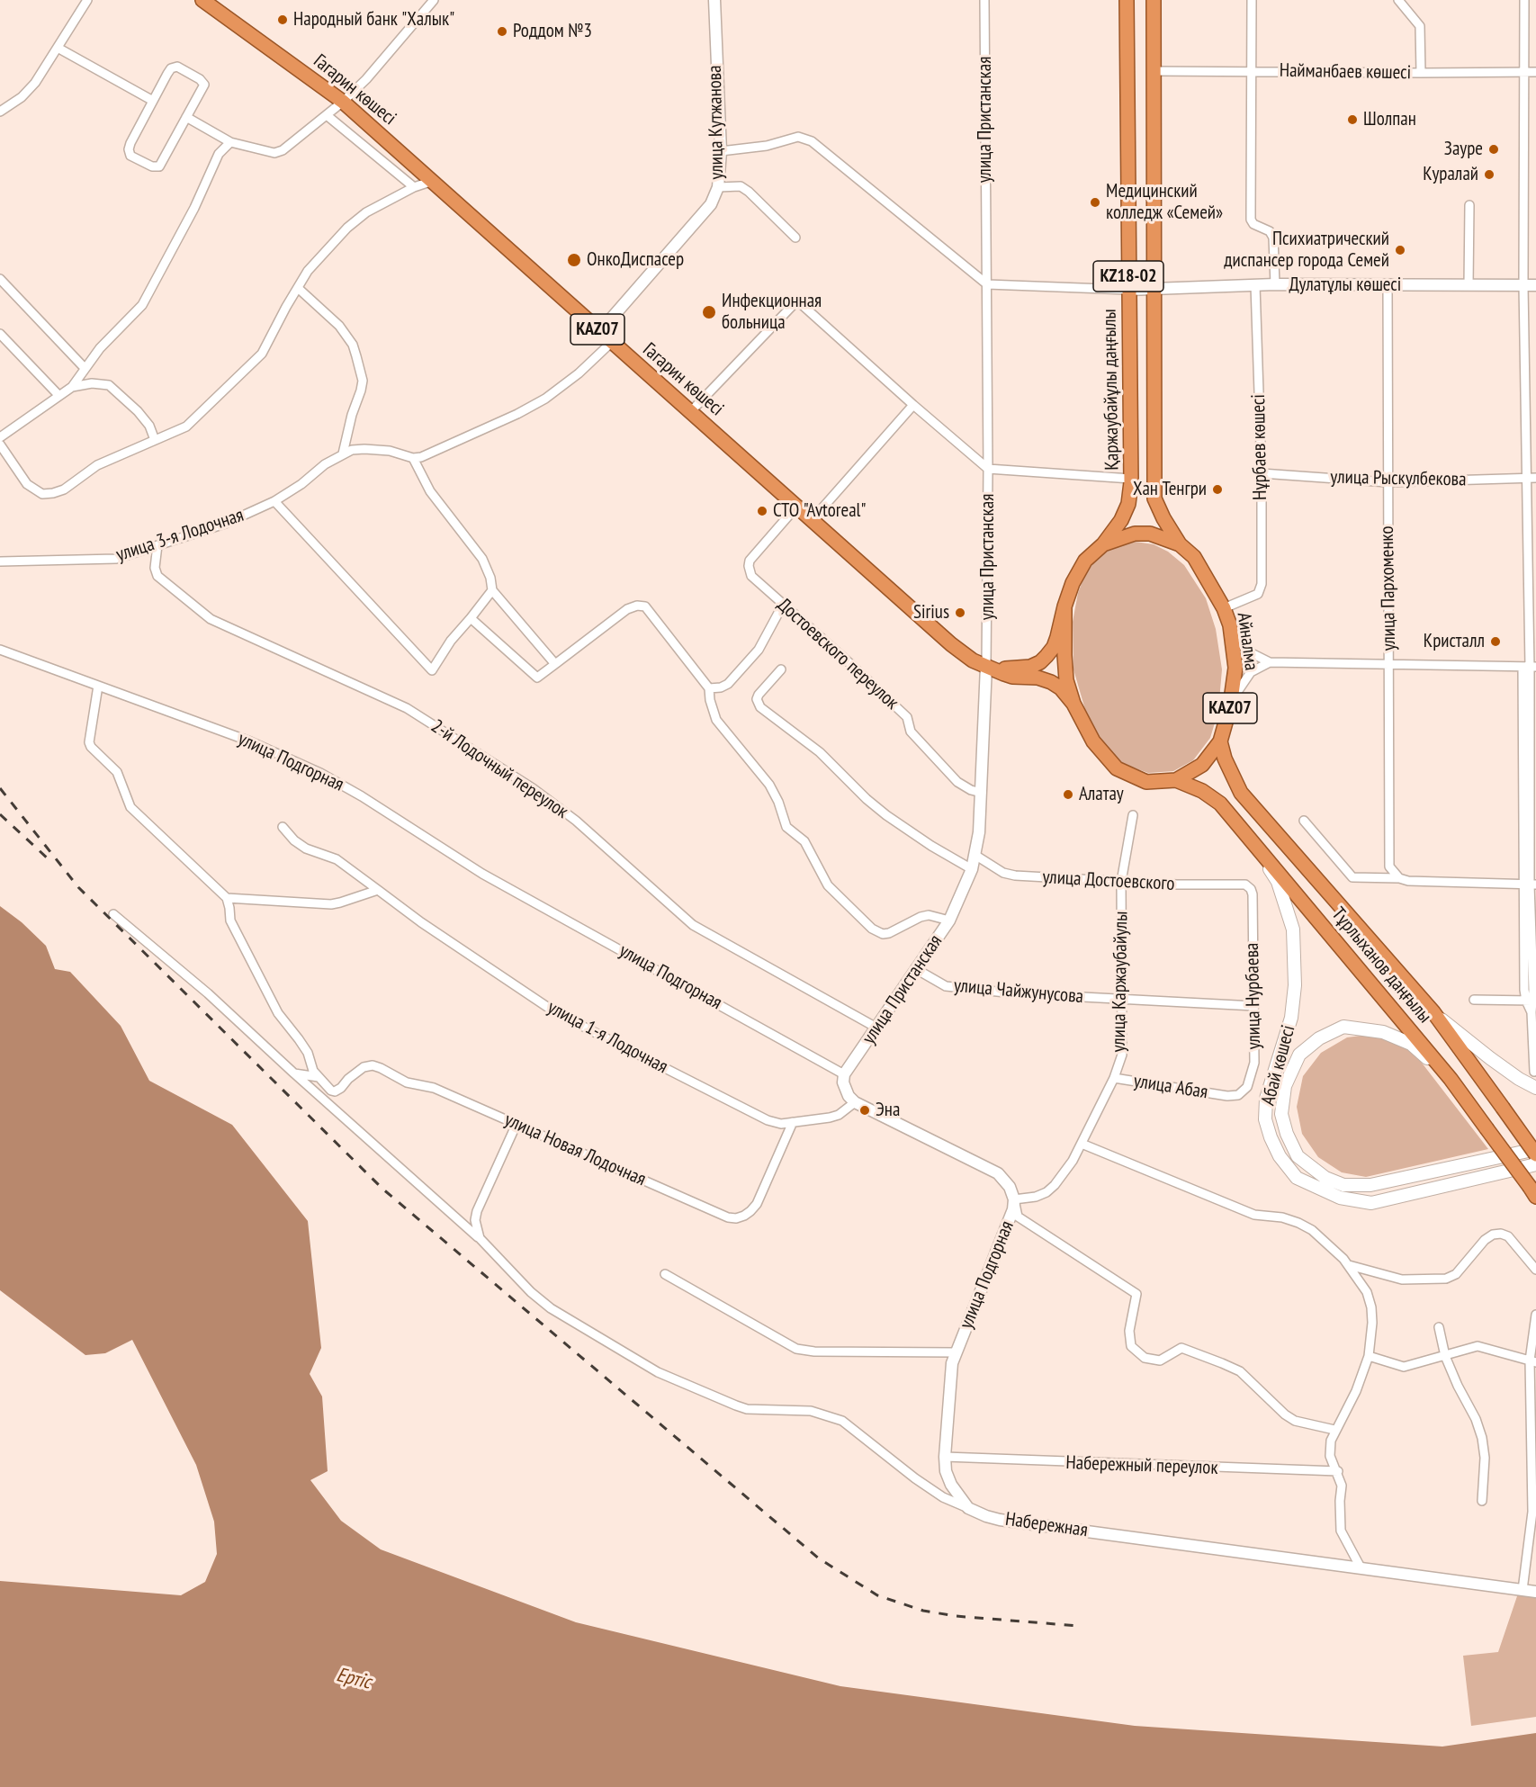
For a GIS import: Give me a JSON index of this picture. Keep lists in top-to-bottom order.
{
  "streets": {
    "highway": [
      "Гагарин көшесі",
      "KZ18-02",
      "KAZ07",
      "Қаржаубайұлы даңғылы",
      "Айналма",
      "Тұрлыханов даңғылы"
    ],
    "main road": ["Абай көшесі"],
    "street": [
      "Найманбаев көшесі",
      "улица Пристанская",
      "улица Кутжанова",
      "Дулатұлы көшесі",
      "Нұрбаев көшесі",
      "улица Рыскулбекова",
      "улица 3-я Лодочная",
      "улица Пархоменко",
      "Достоевского переулок",
      "улица Подгорная",
      "2-й Лодочный переулок",
      "улица Достоевского",
      "улица Каржаубайулы",
      "улица Чайжунусова",
      "улица Нурбаева",
      "улица 1-я Лодочная",
      "улица Абая",
      "улица Новая Лодочная",
      "Набережный переулок",
      "Набережная"
    ]
  },
  "crossings": [
    ["Найманбаев көшесі", "KZ18-02"],
    ["Гагарин көшесі", "улица Пристанская"],
    ["Гагарин көшесі", "улица Кутжанова"],
    ["Гагарин көшесі", "KAZ07"],
    ["Гагарин көшесі", "Достоевского переулок"],
    ["улица Пристанская", "KAZ07"],
    ["улица Пристанская", "Достоевского переулок"],
    ["улица Пристанская", "улица Подгорная"],
    ["улица Пристанская", "2-й Лодочный переулок"],
    ["улица Пристанская", "улица Достоевского"],
    ["улица Пристанская", "улица Чайжунусова"],
    ["KZ18-02", "Дулатұлы көшесі"],
    ["KZ18-02", "Айналма"],
    ["Дулатұлы көшесі", "Қаржаубайұлы даңғылы"],
    ["Дулатұлы көшесі", "Нұрбаев көшесі"],
    ["Дулатұлы көшесі", "улица Пархоменко"],
    ["KAZ07", "Айналма"],
    ["Қаржаубайұлы даңғылы", "Айналма"],
    ["Нұрбаев көшесі", "улица Рыскулбекова"],
    ["Нұрбаев көшесі", "Айналма"],
    ["улица Рыскулбекова", "улица Пархоменко"],
    ["улица 3-я Лодочная", "2-й Лодочный переулок"],
    ["Айналма", "Тұрлыханов даңғылы"],
    ["улица Подгорная", "улица Каржаубайулы"],
    ["улица Подгорная", "улица 1-я Лодочная"],
    ["улица Подгорная", "Набережный переулок"],
    ["улица Подгорная", "Набережная"],
    ["улица Достоевского", "улица Каржаубайулы"],
    ["улица Достоевского", "улица Нурбаева"],
    ["Тұрлыханов даңғылы", "Абай көшесі"],
    ["улица Каржаубайулы", "улица Чайжунусова"],
    ["улица Каржаубайулы", "улица Абая"],
    ["улица Чайжунусова", "улица Нурбаева"],
    ["улица Нурбаева", "улица Абая"],
    ["улица 1-я Лодочная", "улица Новая Лодочная"]
  ],
  "water": ["Ертіс"],
  "places": [
    "Народный банк \"Халык\"",
    "Роддом №3",
    "Шолпан",
    "Зауре",
    "Куралай",
    "Медицинский колледж «Семей»",
    "Психиатрический диспансер города Семей",
    "ОнкоДиспасер",
    "Инфекционная больница",
    "Хан Тенгри",
    "СТО \"Avtoreal\"",
    "Sirius",
    "Кристалл",
    "Алатау",
    "Эна"
  ]
}
